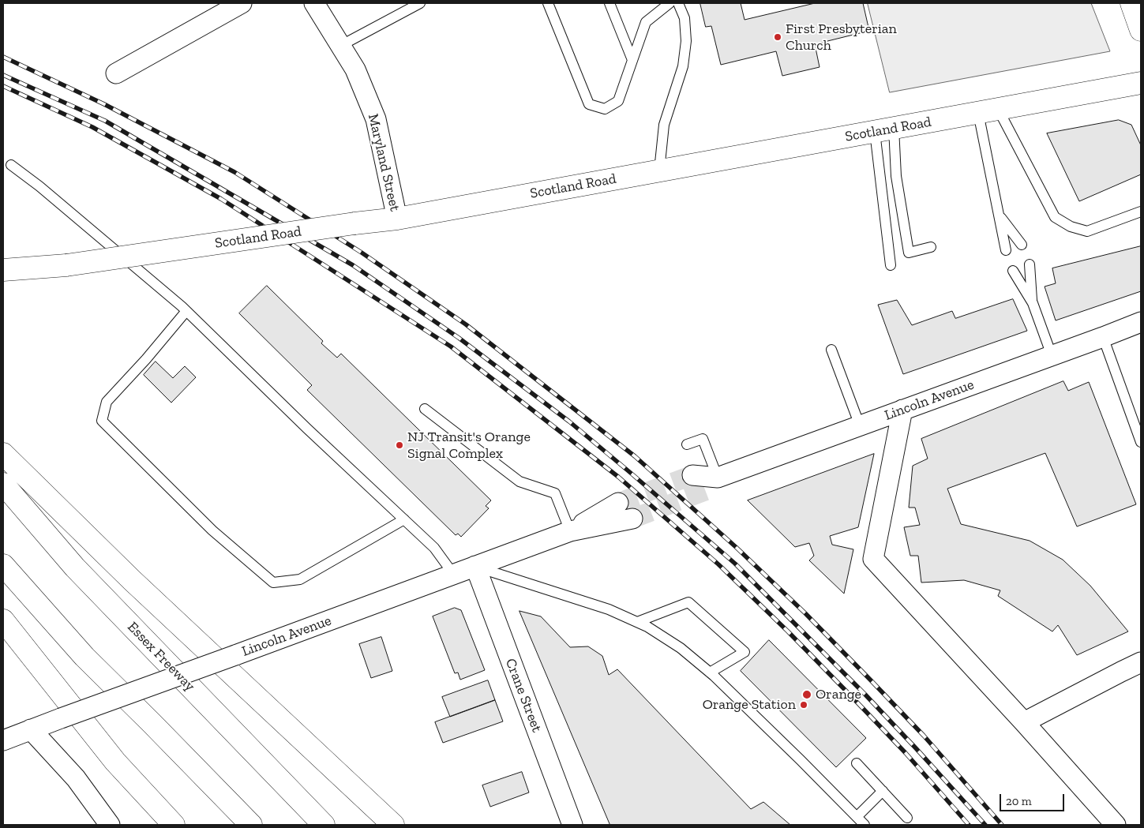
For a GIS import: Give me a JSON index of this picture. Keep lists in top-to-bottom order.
{
  "streets": {
    "main road": ["Scotland Road", "Essex Freeway"],
    "street": ["Maryland Street", "Lincoln Avenue", "Crane Street"]
  },
  "crossings": [
    ["Scotland Road", "Maryland Street"],
    ["Lincoln Avenue", "Crane Street"]
  ],
  "places": [
    "First Presbyterian Church",
    "NJ Transit's Orange Signal Complex",
    "Orange",
    "Orange Station"
  ],
  "scale_bar": "20 m"
}
